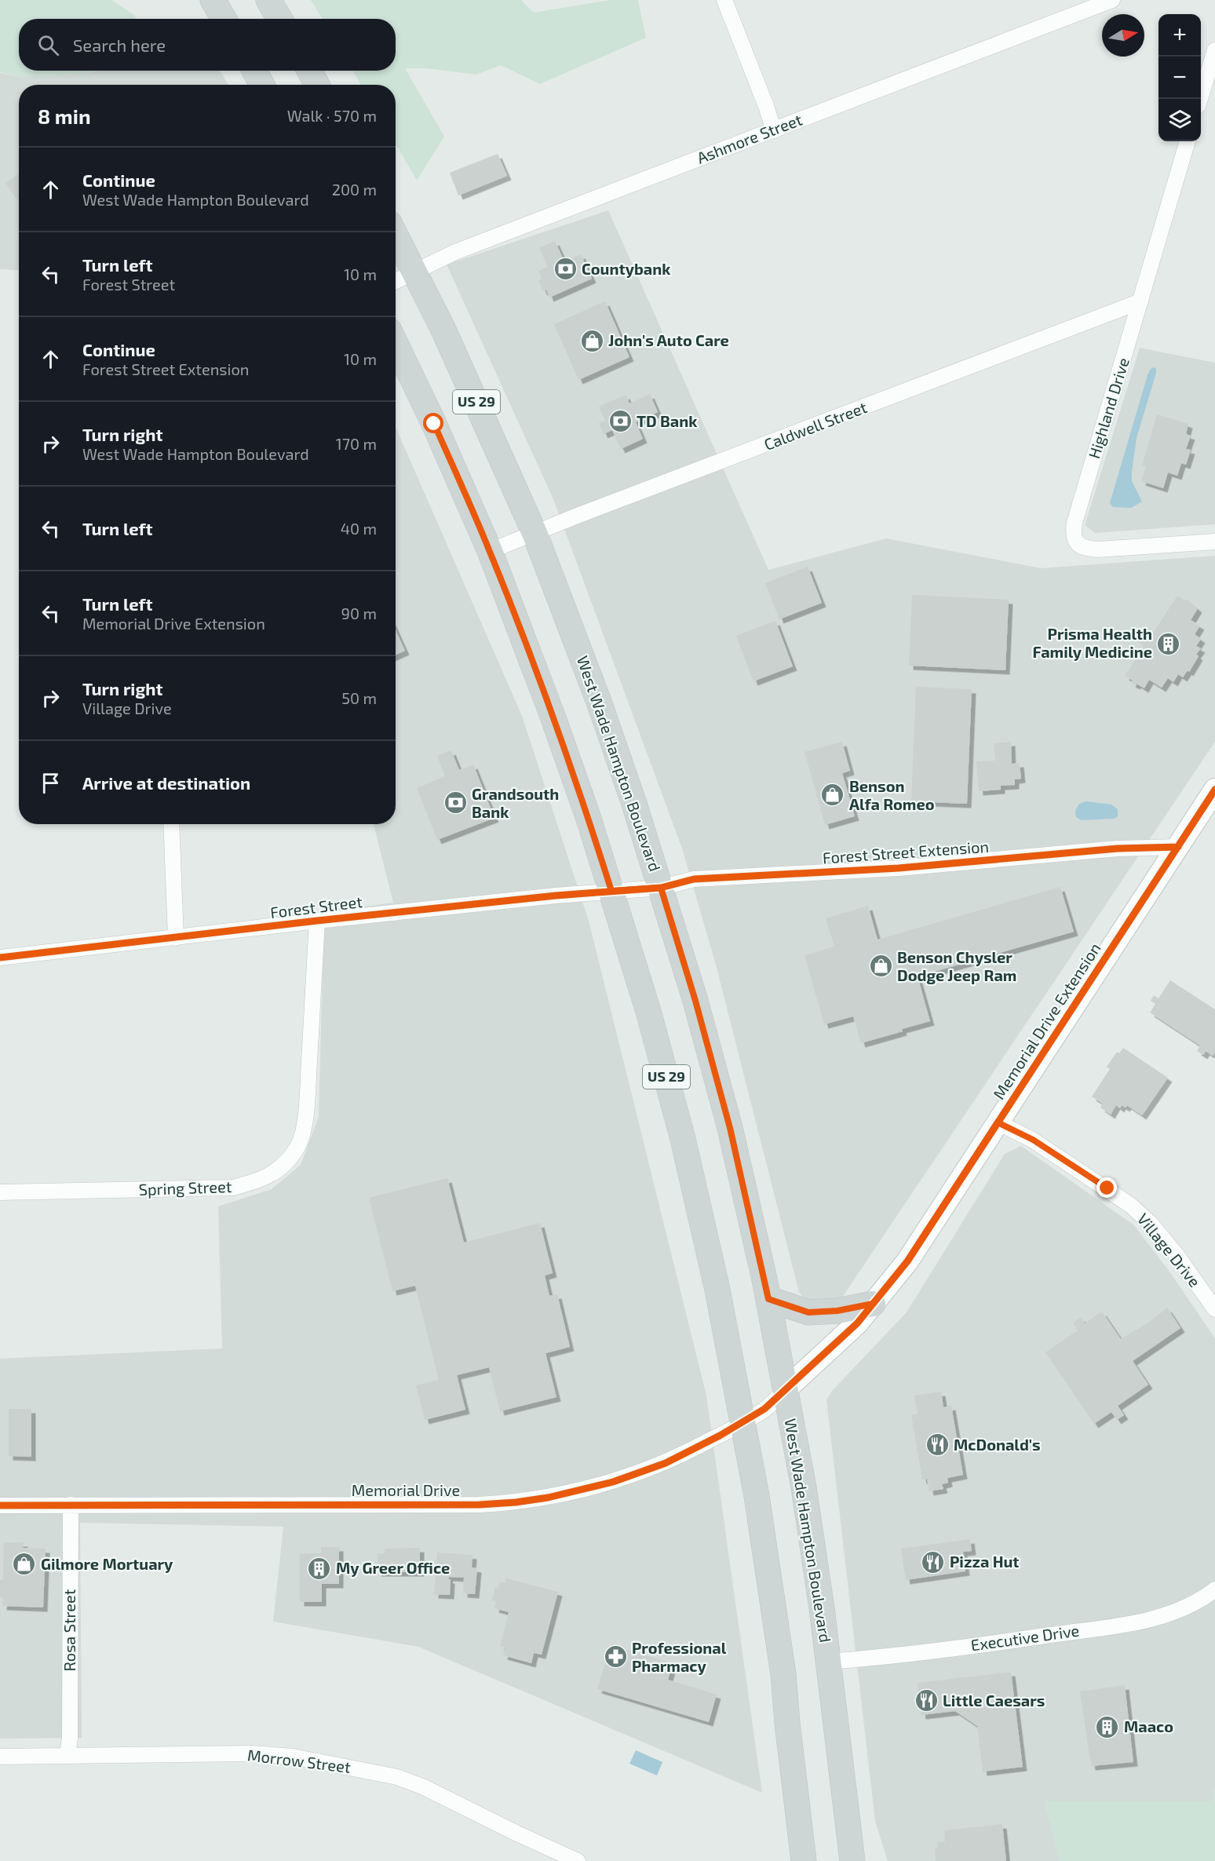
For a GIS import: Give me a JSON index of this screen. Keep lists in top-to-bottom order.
{
  "streets": {
    "main road": ["US 29", "West Wade Hampton Boulevard"],
    "street": [
      "Ashmore Street",
      "Highland Drive",
      "Caldwell Street",
      "Forest Street Extension",
      "Forest Street",
      "Memorial Drive Extension",
      "Spring Street",
      "Village Drive",
      "Memorial Drive",
      "Rosa Street",
      "Executive Drive",
      "Morrow Street"
    ]
  },
  "crossings": [
    ["Ashmore Street", "West Wade Hampton Boulevard"],
    ["US 29", "Caldwell Street"],
    ["US 29", "Forest Street"],
    ["US 29", "Memorial Drive"],
    ["Highland Drive", "Caldwell Street"],
    ["Caldwell Street", "West Wade Hampton Boulevard"],
    ["West Wade Hampton Boulevard", "Forest Street Extension"],
    ["West Wade Hampton Boulevard", "Memorial Drive Extension"],
    ["West Wade Hampton Boulevard", "Memorial Drive"],
    ["West Wade Hampton Boulevard", "Executive Drive"],
    ["Forest Street Extension", "Forest Street"],
    ["Forest Street Extension", "Memorial Drive Extension"],
    ["Forest Street", "Spring Street"],
    ["Memorial Drive Extension", "Village Drive"],
    ["Memorial Drive Extension", "Memorial Drive"],
    ["Memorial Drive", "Rosa Street"],
    ["Rosa Street", "Morrow Street"]
  ],
  "places": {
    "bank": ["Countybank", "TD Bank", "Grandsouth Bank"],
    "shop": [
      "John's Auto Care",
      "Benson Alfa Romeo",
      "Benson Chysler Dodge Jeep Ram",
      "Gilmore Mortuary"
    ],
    "building": ["Prisma Health Family Medicine", "My Greer Office", "Maaco"],
    "restaurant": ["McDonald's", "Pizza Hut", "Little Caesars"],
    "pharmacy": ["Professional Pharmacy"]
  },
  "north": "right",
  "page": {
    "map_buttons": ["+", "−"],
    "search": "Search here",
    "heading": ["8 min", "Walk · 570 m"],
    "list": [
      ["Continue", "West Wade Hampton Boulevard", "200 m"],
      ["Turn left", "Forest Street", "10 m"],
      ["Continue", "Forest Street Extension", "10 m"],
      ["Turn right", "West Wade Hampton Boulevard", "170 m"],
      ["Turn left", "40 m"],
      ["Turn left", "Memorial Drive Extension", "90 m"],
      ["Turn right", "Village Drive", "50 m"],
      "Arrive at destination"
    ]
  }
}
